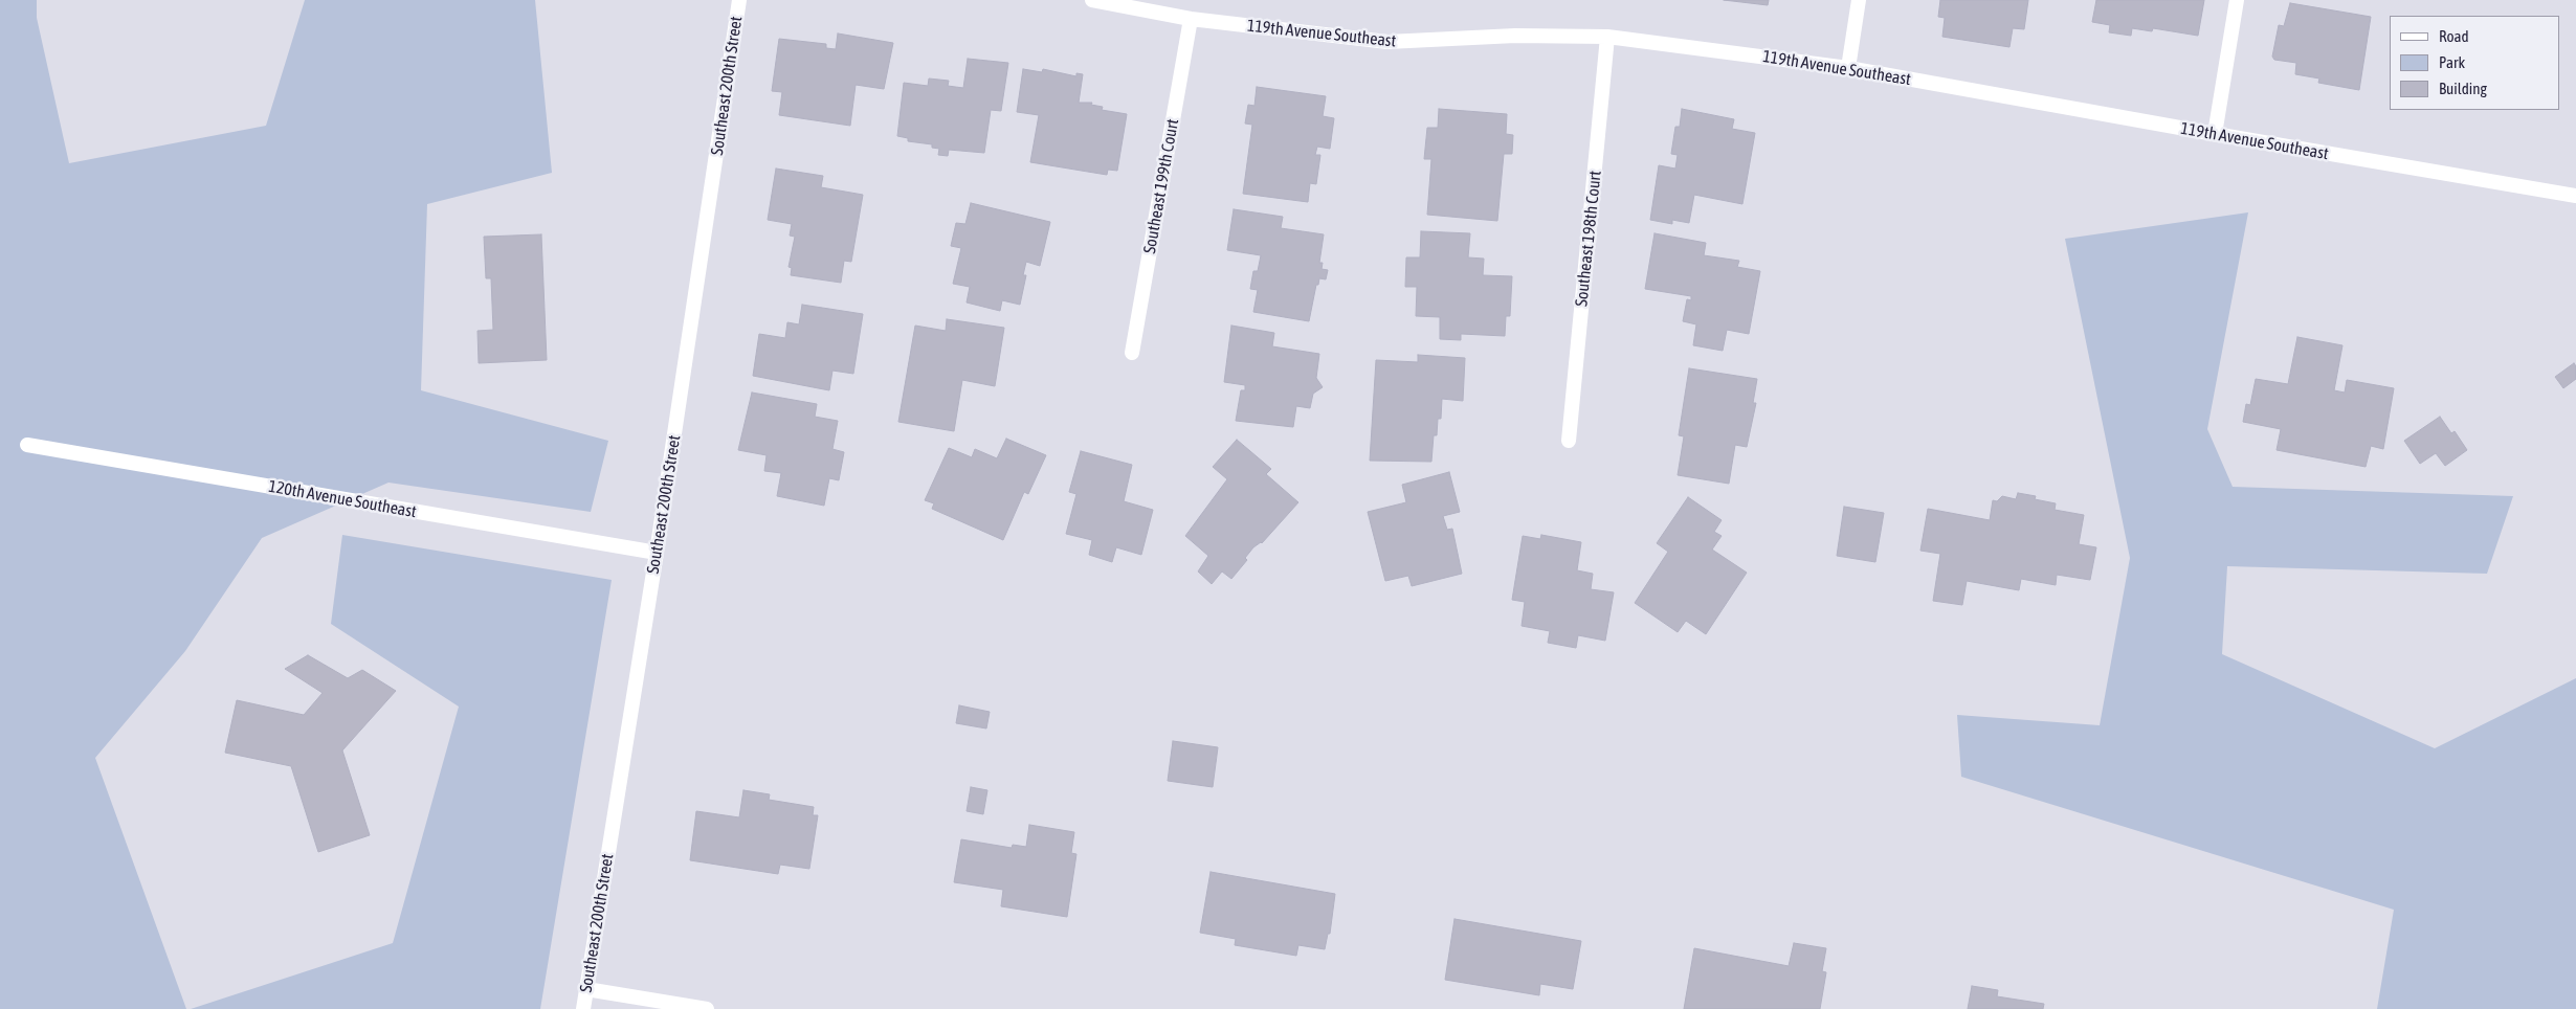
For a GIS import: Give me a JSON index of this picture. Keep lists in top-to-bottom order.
{
  "streets": {
    "street": [
      "119th Avenue Southeast",
      "Southeast 200th Street",
      "Southeast 199th Court",
      "Southeast 198th Court",
      "120th Avenue Southeast"
    ]
  },
  "crossings": [
    ["119th Avenue Southeast", "Southeast 199th Court"],
    ["119th Avenue Southeast", "Southeast 198th Court"],
    ["Southeast 200th Street", "120th Avenue Southeast"]
  ],
  "legend": ["Road", "Park", "Building"]
}
